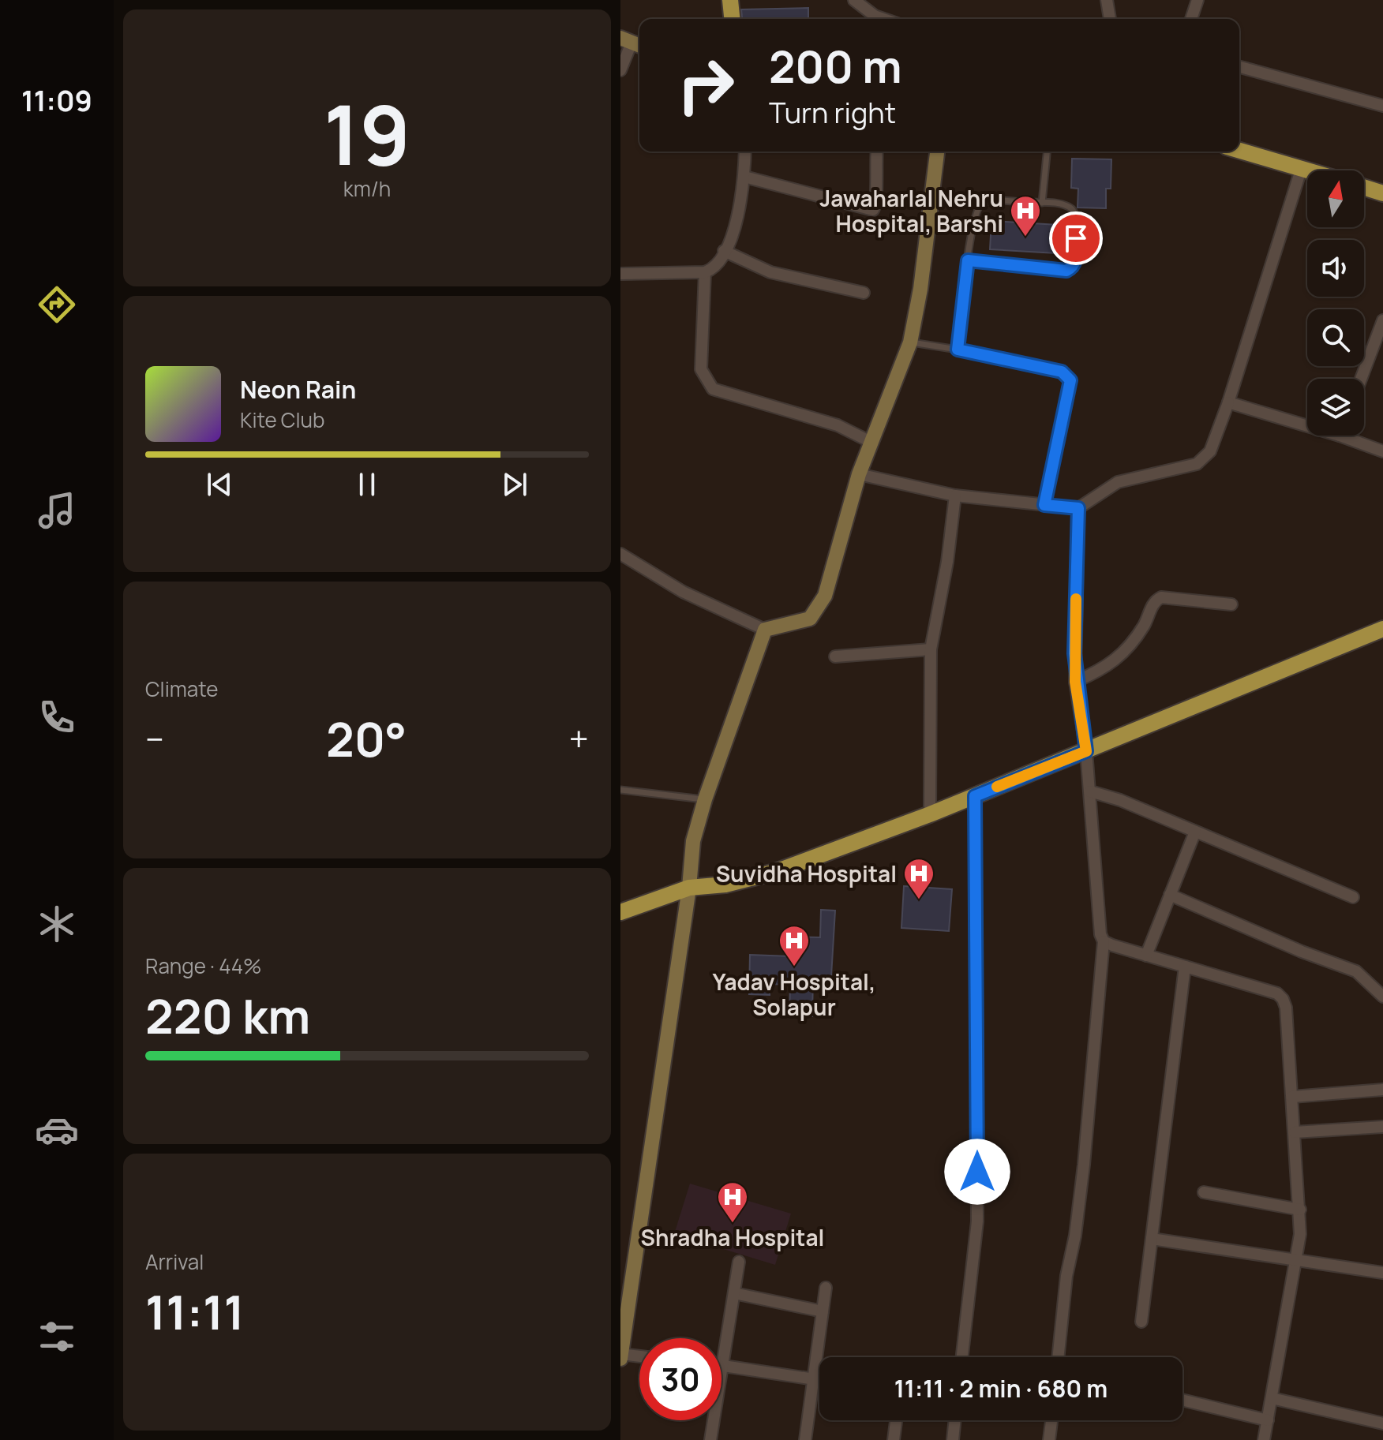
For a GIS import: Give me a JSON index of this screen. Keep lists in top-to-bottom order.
{
  "places": {
    "hospital": [
      "Jawaharlal Nehru Hospital, Barshi",
      "Suvidha Hospital",
      "Yadav Hospital, Solapur",
      "Shradha Hospital"
    ]
  },
  "north": "top",
  "page": {
    "tabs": "11:09",
    "tile": [
      ["19", "km/h"],
      "Climate",
      ["Range · 44%", "220 km"],
      ["Arrival", "11:11"]
    ],
    "turn": ["200 m", "Turn right"],
    "song": ["Neon Rain", "Kite Club"],
    "heat": ["−", "20°", "+"],
    "limit": "30",
    "trip": "11:11 · 2 min · 680 m"
  }
}
